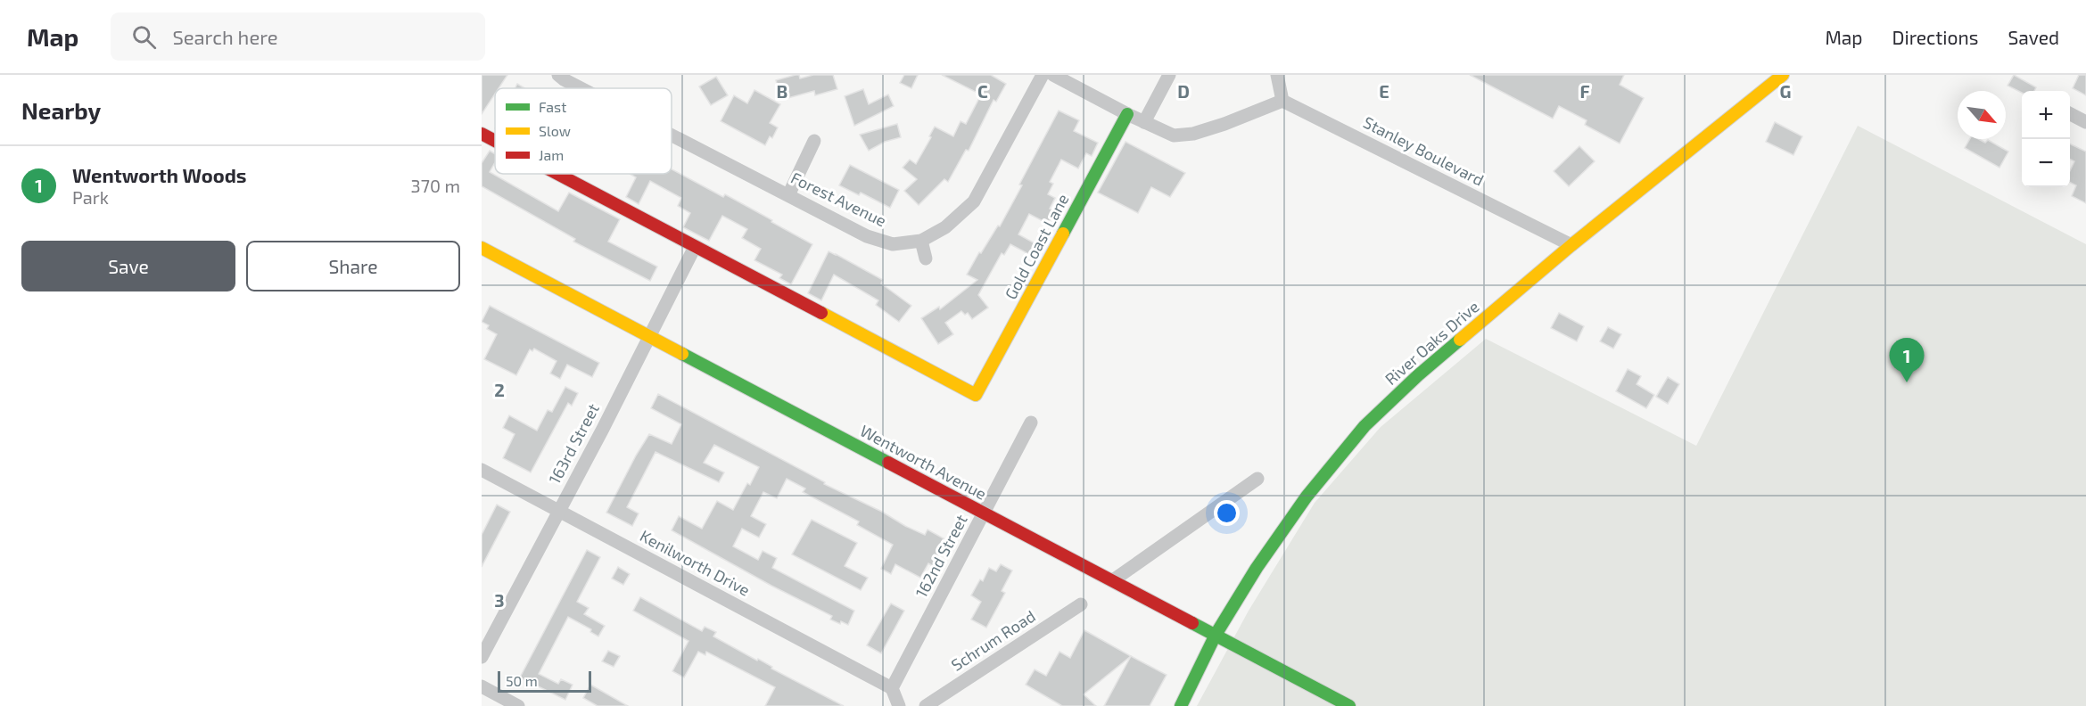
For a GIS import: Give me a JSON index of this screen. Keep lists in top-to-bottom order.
{
  "streets": {
    "street": [
      "Stanley Boulevard",
      "Forest Avenue",
      "Gold Coast Lane",
      "River Oaks Drive",
      "163rd Street",
      "Wentworth Avenue",
      "162nd Street",
      "Kenilworth Drive",
      "Schrum Road"
    ]
  },
  "crossings": [
    ["Stanley Boulevard", "River Oaks Drive"],
    ["Gold Coast Lane", "163rd Street"],
    ["River Oaks Drive", "Wentworth Avenue"],
    ["163rd Street", "Wentworth Avenue"],
    ["163rd Street", "Kenilworth Drive"],
    ["Wentworth Avenue", "162nd Street"],
    ["162nd Street", "Kenilworth Drive"]
  ],
  "legend": ["Fast", "Slow", "Jam"],
  "scale_bar": "50 m",
  "north": "bottom right",
  "page": {
    "header": "Map",
    "search": "Search here",
    "nav": ["Map", "Directions", "Saved"],
    "heading": "Nearby",
    "map_buttons": ["+", "−"],
    "list": [
      {
        "mark": "1",
        "name": "Wentworth Woods",
        "note": "Park",
        "value": "370 m"
      }
    ],
    "buttons": ["Save", "Share"],
    "pins": "1",
    "scale": "50 m"
  },
  "grid": {
    "columns": [
      "B",
      "C",
      "D",
      "E",
      "F",
      "G"
    ],
    "rows": ["2", "3"]
  }
}
